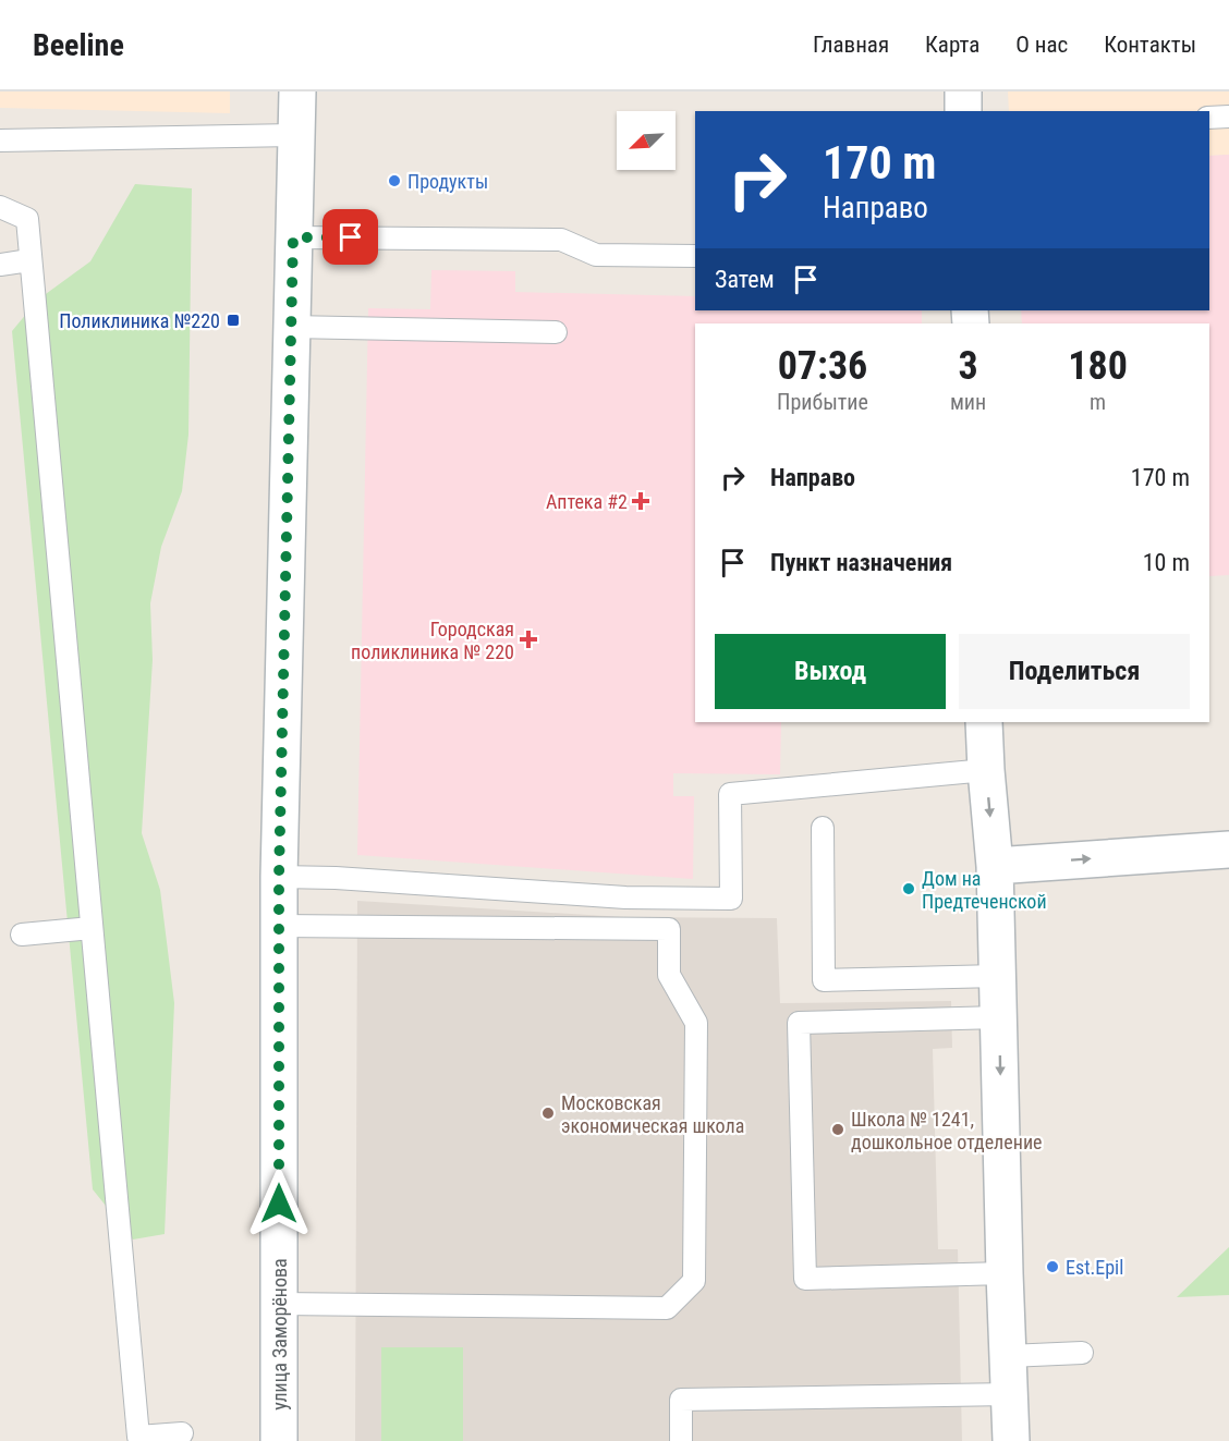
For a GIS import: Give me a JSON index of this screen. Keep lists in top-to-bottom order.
{
  "streets": {
    "street": ["улица Заморёнова"]
  },
  "places": {
    "other": [
      "Продукты",
      "Дом на Предтеченской",
      "Московская экономическая школа",
      "Школа № 1241, дошкольное отделение",
      "Est.Epil"
    ],
    "transit": ["Поликлиника №220"],
    "health": ["Аптека #2", "Городская поликлиника № 220"]
  },
  "north": "bottom left",
  "page": {
    "header": "Beeline",
    "nav": [
      "Главная",
      "Карта",
      "О нас",
      "Контакты"
    ],
    "turn": ["170 m", "Направо"],
    "then": "Затем",
    "eta": [
      "07:36",
      "Прибытие",
      "3",
      "мин",
      "180",
      "m"
    ],
    "list": [
      {
        "name": "Направо",
        "value": "170 m"
      },
      {
        "name": "Пункт назначения",
        "value": "10 m"
      }
    ],
    "buttons": ["Выход", "Поделиться"]
  }
}
